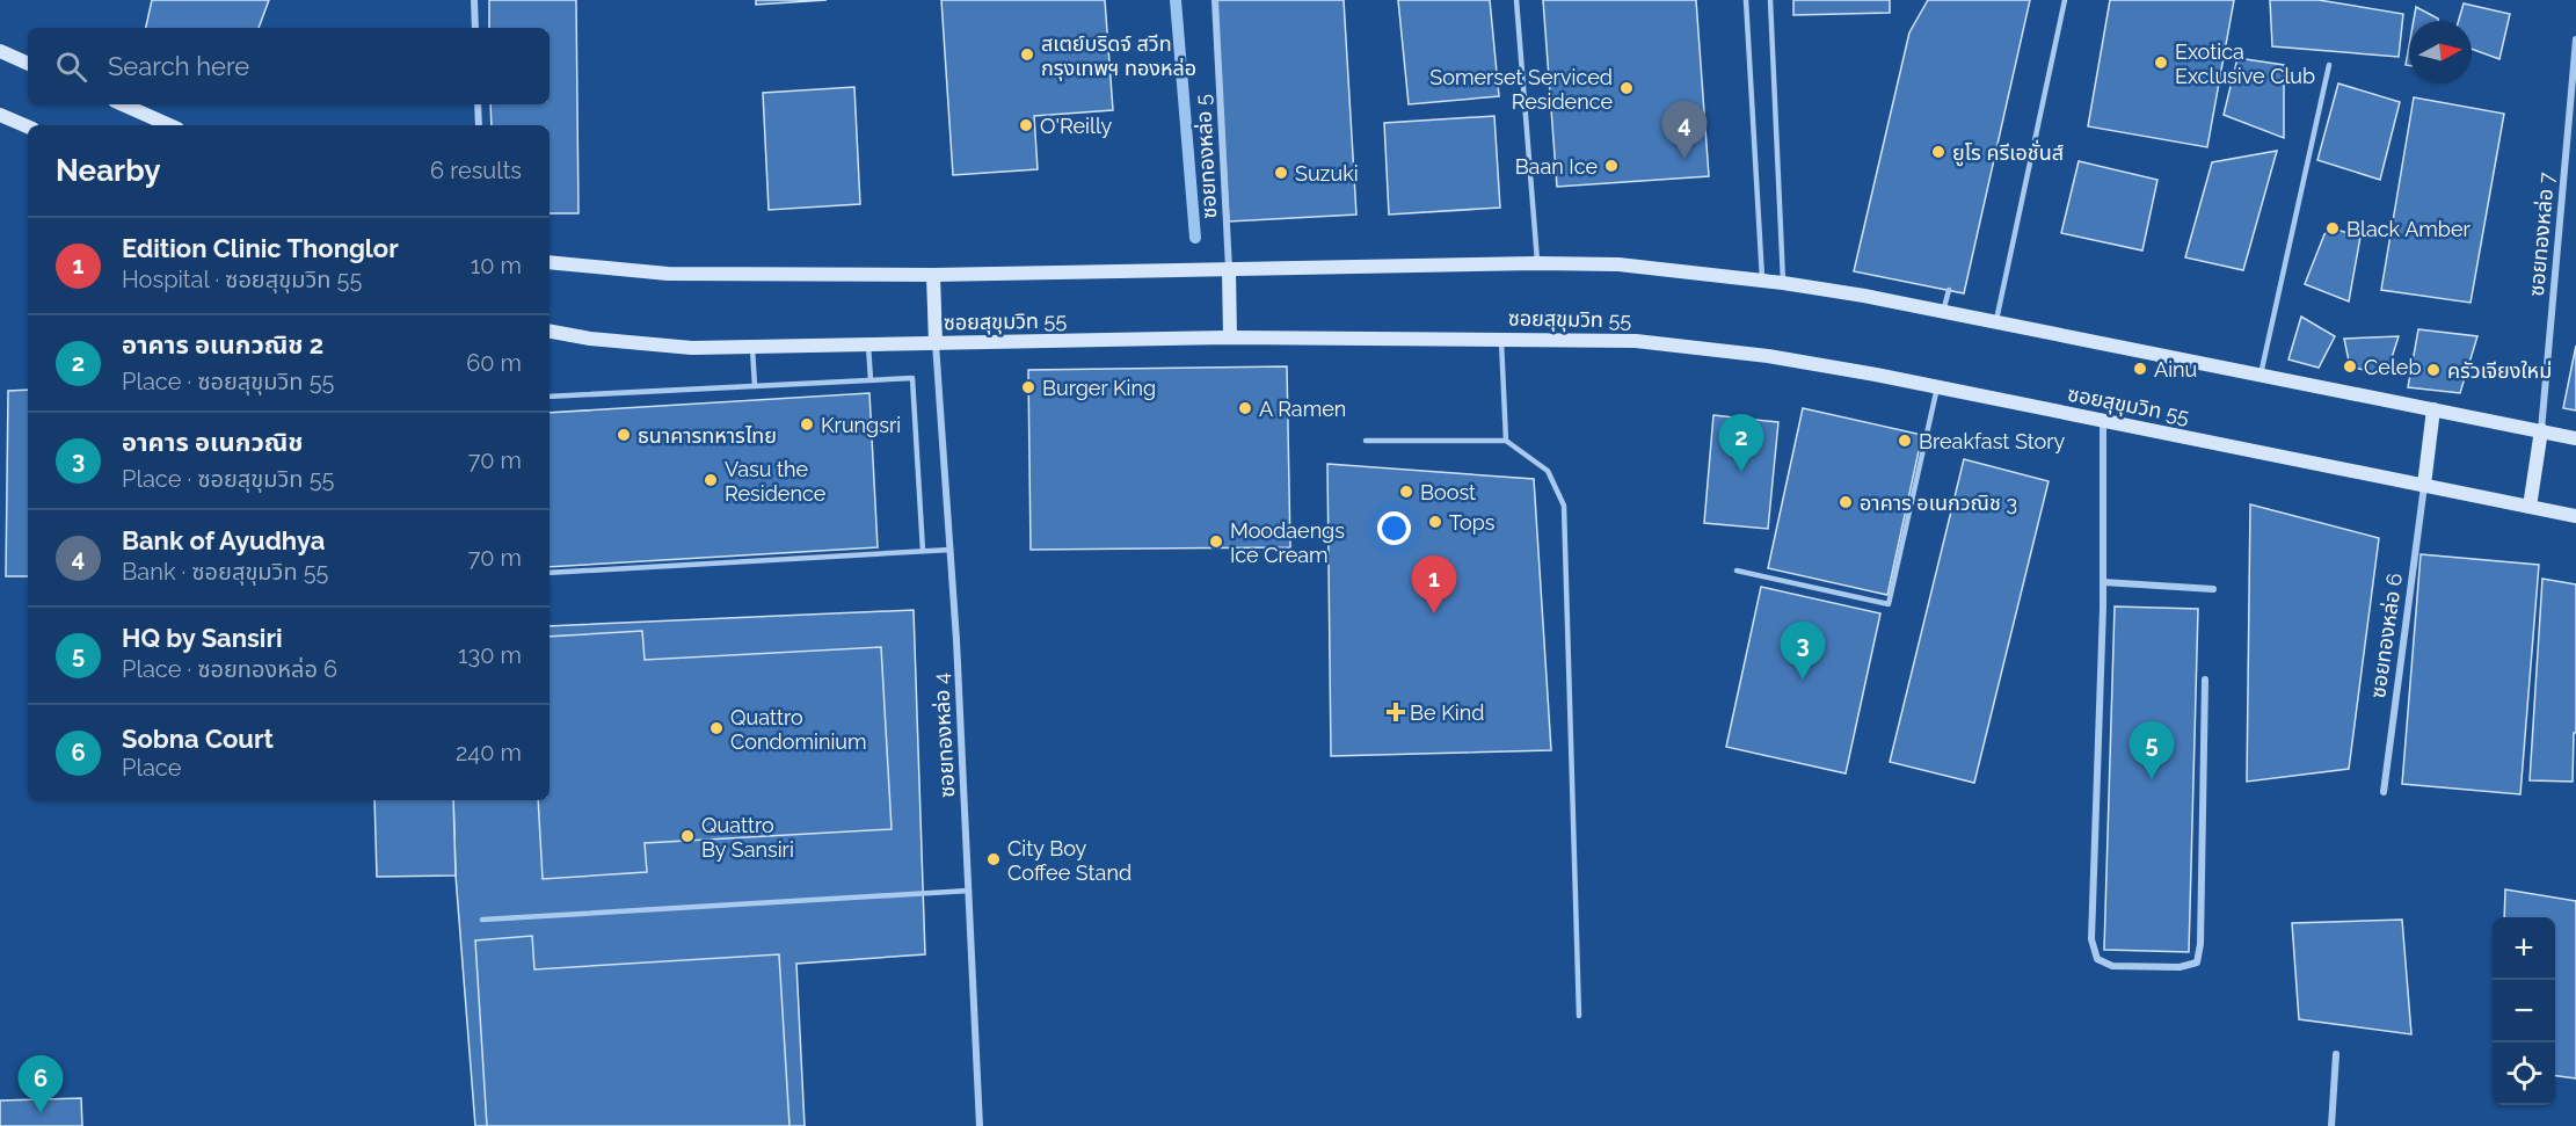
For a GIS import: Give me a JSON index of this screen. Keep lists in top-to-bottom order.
{
  "streets": {
    "main road": ["ซอยสุขุมวิท 55"],
    "street": [
      "ซอยทองหล่อ 5",
      "ซอยทองหล่อ 7",
      "ซอยทองหล่อ 6",
      "ซอยทองหล่อ 4"
    ]
  },
  "crossings": [
    ["ซอยสุขุมวิท 55", "ซอยทองหล่อ 6"],
    ["ซอยสุขุมวิท 55", "ซอยทองหล่อ 4"]
  ],
  "places": {
    "other": [
      "สเตย์บริดจ์ สวีท กรุงเทพฯ ทองหล่อ",
      "Exotica Exclusive Club",
      "Somerset Serviced Residence",
      "O'Reilly",
      "ยูโร ครีเอชั่นส์",
      "Baan Ice",
      "Suzuki",
      "Black Amber",
      "Celeb",
      "Ainu",
      "ครัวเจียงใหม่",
      "Burger King",
      "A Ramen",
      "Krungsri",
      "ธนาคารทหารไทย",
      "Breakfast Story",
      "Vasu the Residence",
      "Boost",
      "อาคาร อเนกวณิช 3",
      "Tops",
      "Moodaengs Ice Cream",
      "Quattro Condominium",
      "Quattro By Sansiri",
      "City Boy Coffee Stand"
    ],
    "health": ["Be Kind"]
  },
  "north": "right",
  "page": {
    "search": "Search here",
    "pins": [
      "4",
      "2",
      "1",
      "3",
      "5",
      "6"
    ],
    "heading": ["Nearby", "6 results"],
    "list": [
      {
        "mark": "1",
        "name": "Edition Clinic Thonglor",
        "note": "Hospital · ซอยสุขุมวิท 55",
        "value": "10 m"
      },
      {
        "mark": "2",
        "name": "อาคาร อเนกวณิช 2",
        "note": "Place · ซอยสุขุมวิท 55",
        "value": "60 m"
      },
      {
        "mark": "3",
        "name": "อาคาร อเนกวณิช",
        "note": "Place · ซอยสุขุมวิท 55",
        "value": "70 m"
      },
      {
        "mark": "4",
        "name": "Bank of Ayudhya",
        "note": "Bank · ซอยสุขุมวิท 55",
        "value": "70 m"
      },
      {
        "mark": "5",
        "name": "HQ by Sansiri",
        "note": "Place · ซอยทองหล่อ 6",
        "value": "130 m"
      },
      {
        "mark": "6",
        "name": "Sobna Court",
        "note": "Place",
        "value": "240 m"
      }
    ],
    "map_buttons": ["+", "−"]
  }
}
